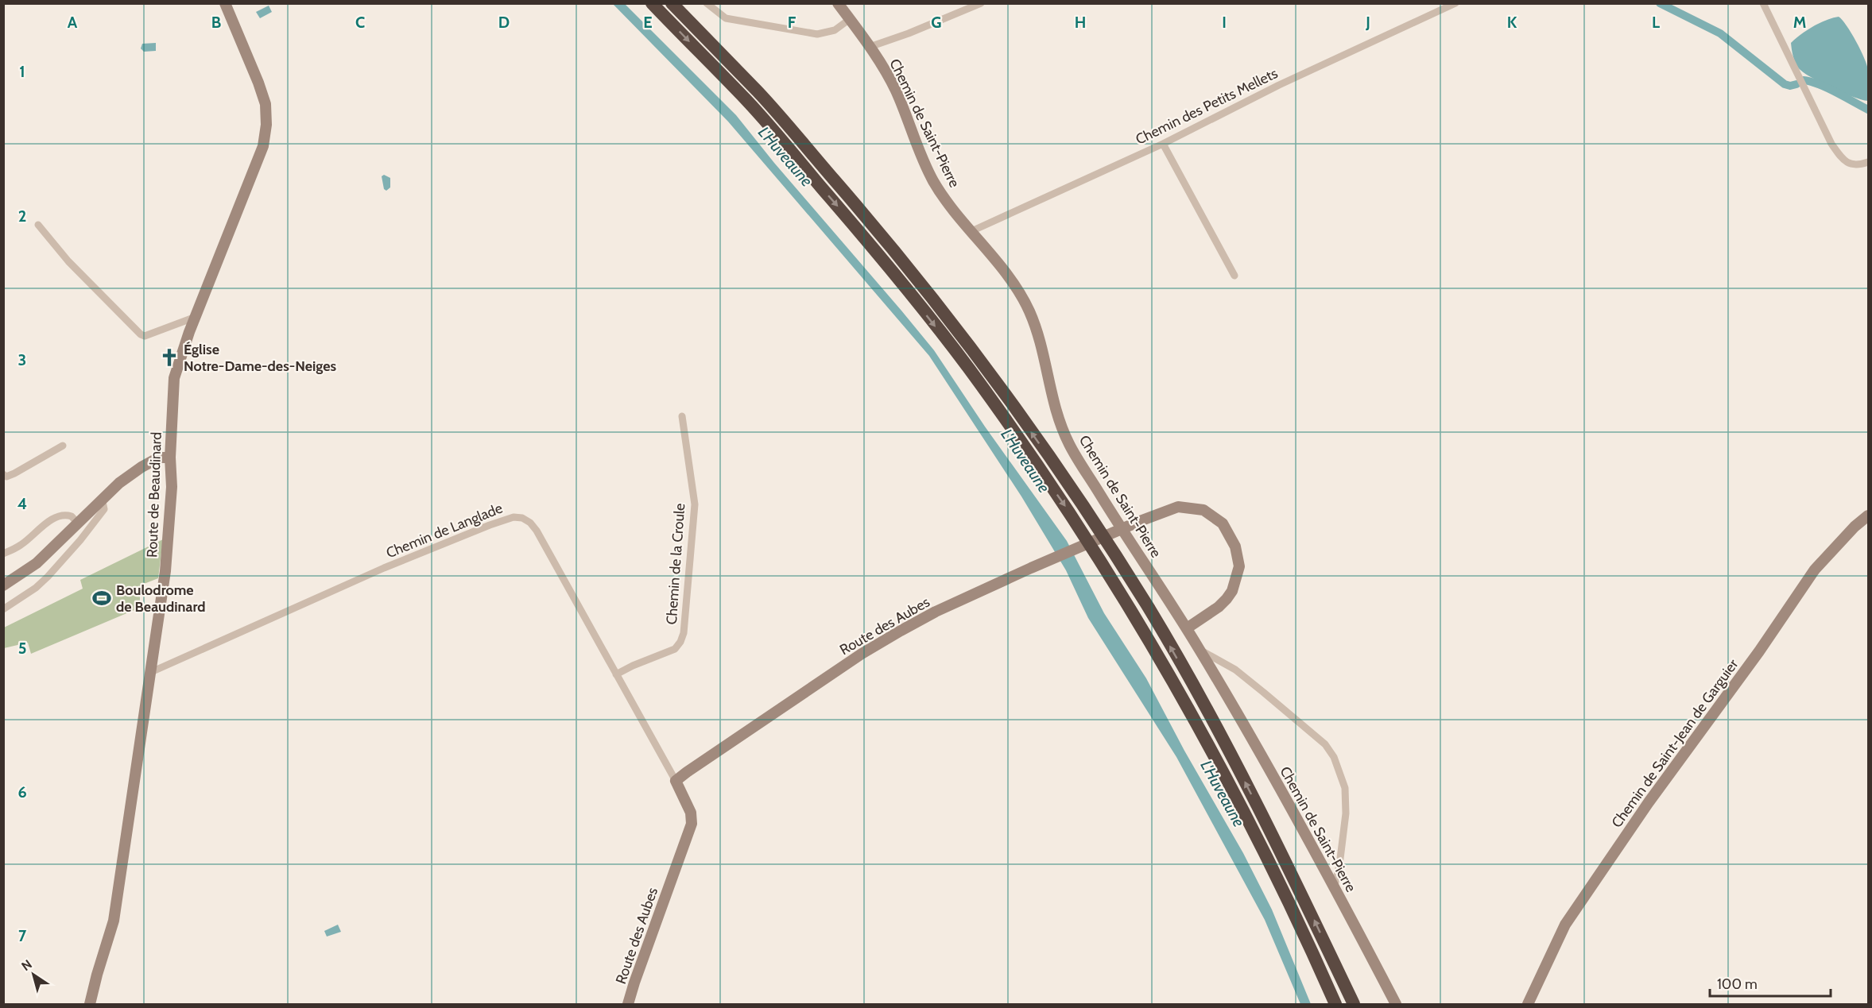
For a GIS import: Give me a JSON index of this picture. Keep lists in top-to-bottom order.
{
  "streets": {
    "street": [
      "Chemin des Petits Mellets",
      "Chemin de Saint-Pierre",
      "Route de Beaudinard",
      "Chemin de Langlade",
      "Chemin de la Croule",
      "Route des Aubes",
      "Chemin de Saint-Jean de Garguier"
    ]
  },
  "crossings": [
    ["Chemin des Petits Mellets", "Chemin de Saint-Pierre"],
    ["Chemin de Saint-Pierre", "Route des Aubes"],
    ["Route de Beaudinard", "Chemin de Langlade"],
    ["Chemin de Langlade", "Chemin de la Croule"],
    ["Chemin de Langlade", "Route des Aubes"]
  ],
  "water": ["L'Huveaune"],
  "places": {
    "church": ["Église Notre-Dame-des-Neiges"],
    "sports": ["Boulodrome de Beaudinard"]
  },
  "scale_bar": "100 m",
  "north": "top left",
  "grid": {
    "columns": [
      "A",
      "B",
      "C",
      "D",
      "E",
      "F",
      "G",
      "H",
      "I",
      "J",
      "K",
      "L",
      "M"
    ],
    "rows": [
      "1",
      "2",
      "3",
      "4",
      "5",
      "6",
      "7"
    ]
  }
}
